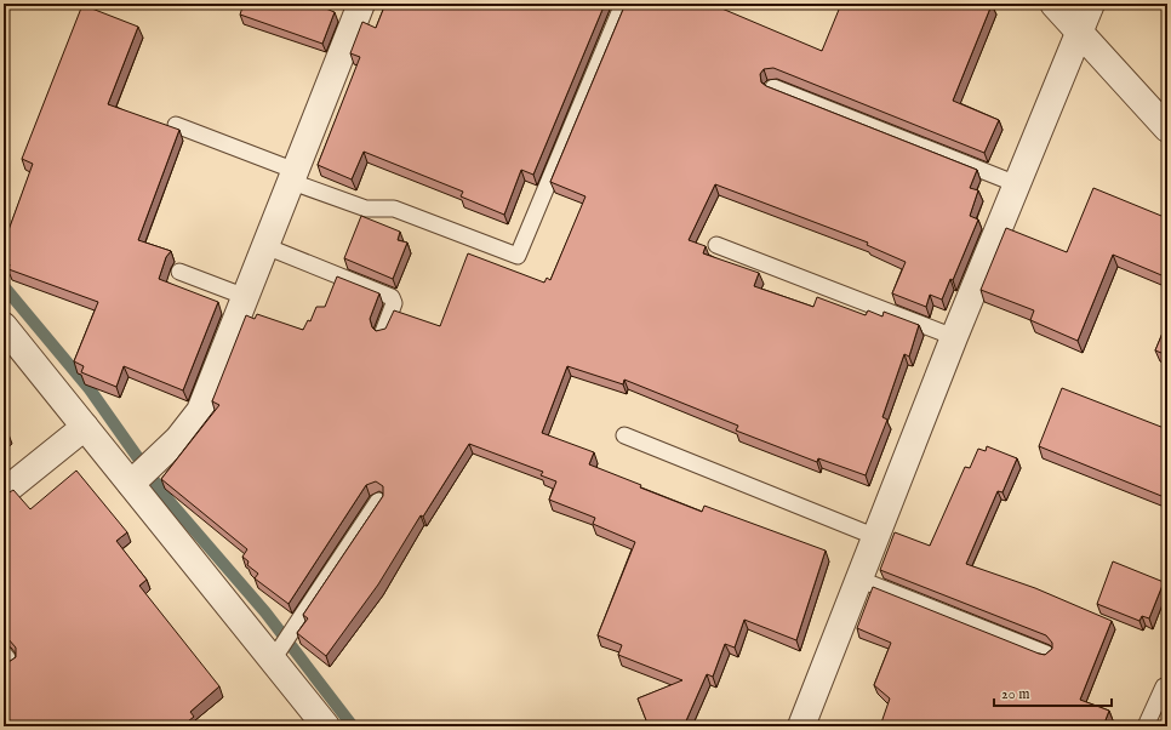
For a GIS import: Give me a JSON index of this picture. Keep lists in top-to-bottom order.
{
  "scale_bar": "20 m"
}
